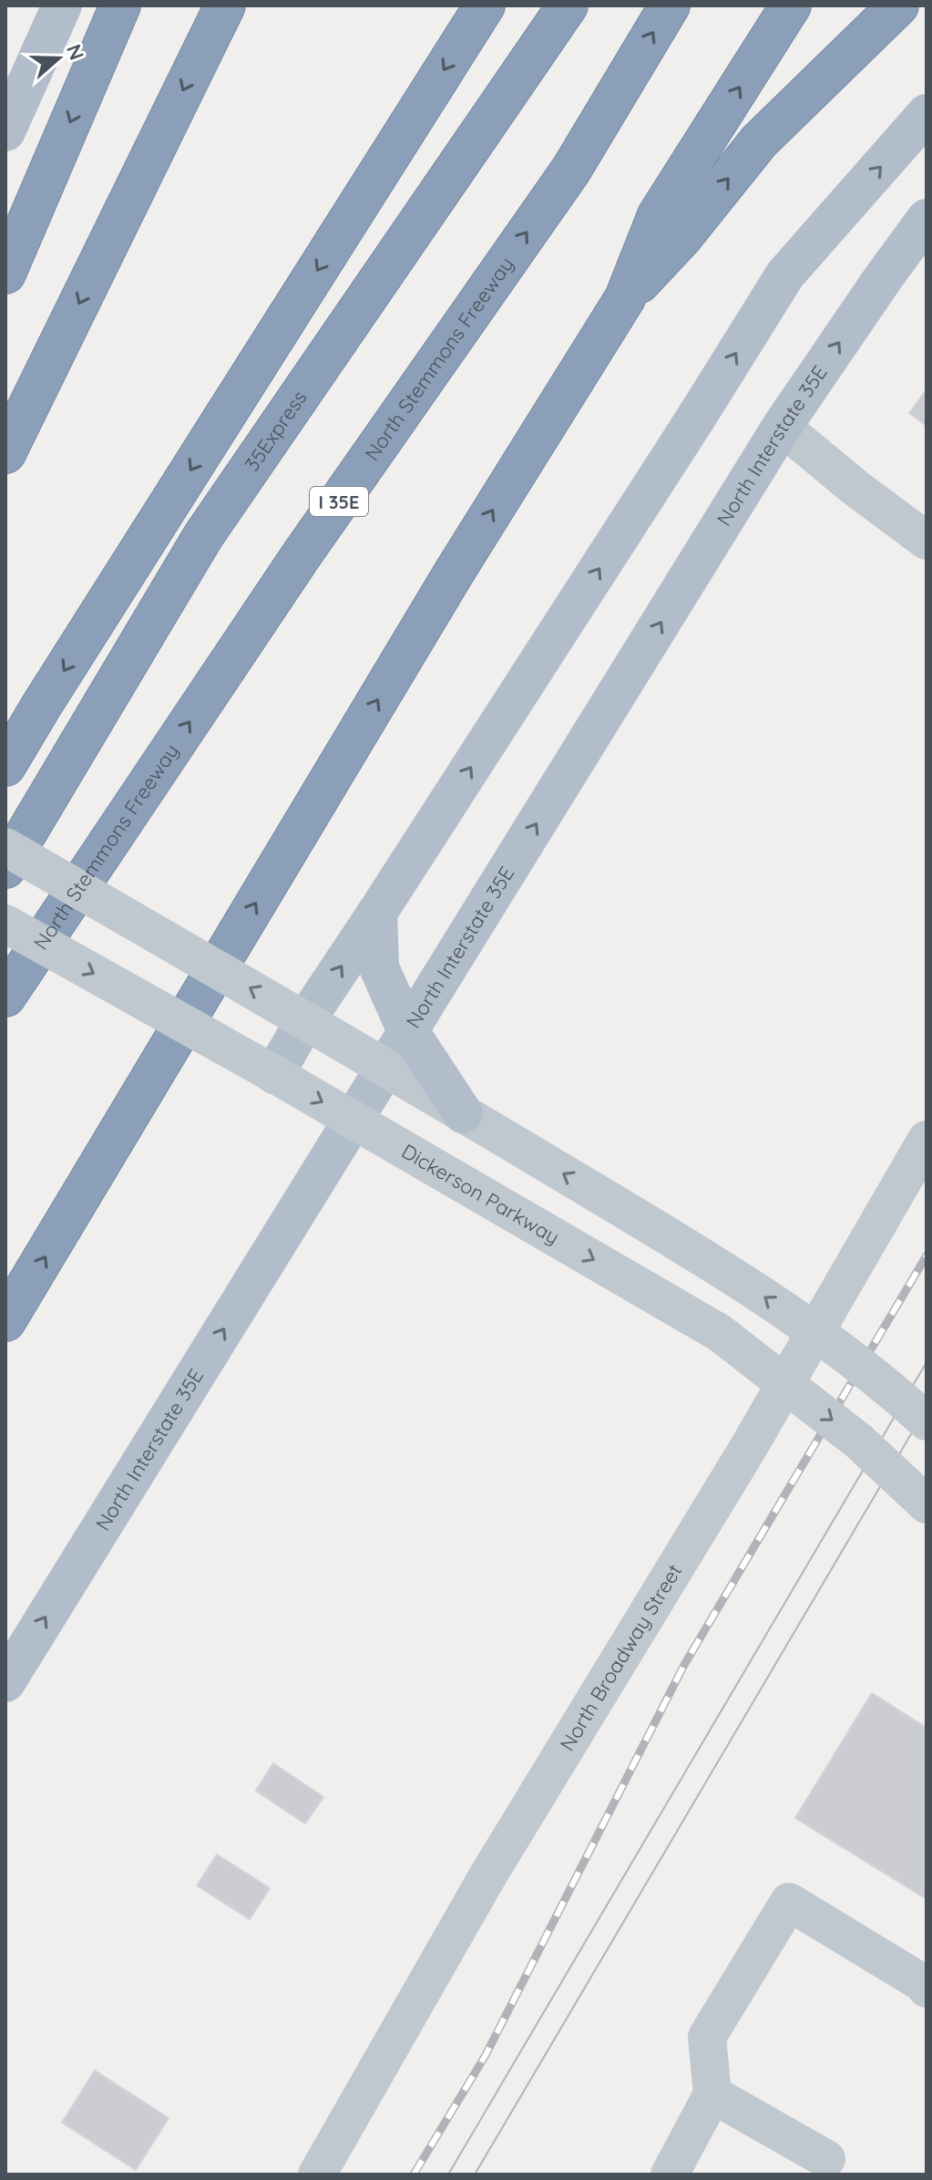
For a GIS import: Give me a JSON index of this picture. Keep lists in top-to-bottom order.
{
  "streets": {
    "highway": ["North Stemmons Freeway", "35Express", "I 35E"],
    "main road": ["North Interstate 35E"],
    "street": ["Dickerson Parkway", "North Broadway Street"]
  },
  "north": "right"
}
